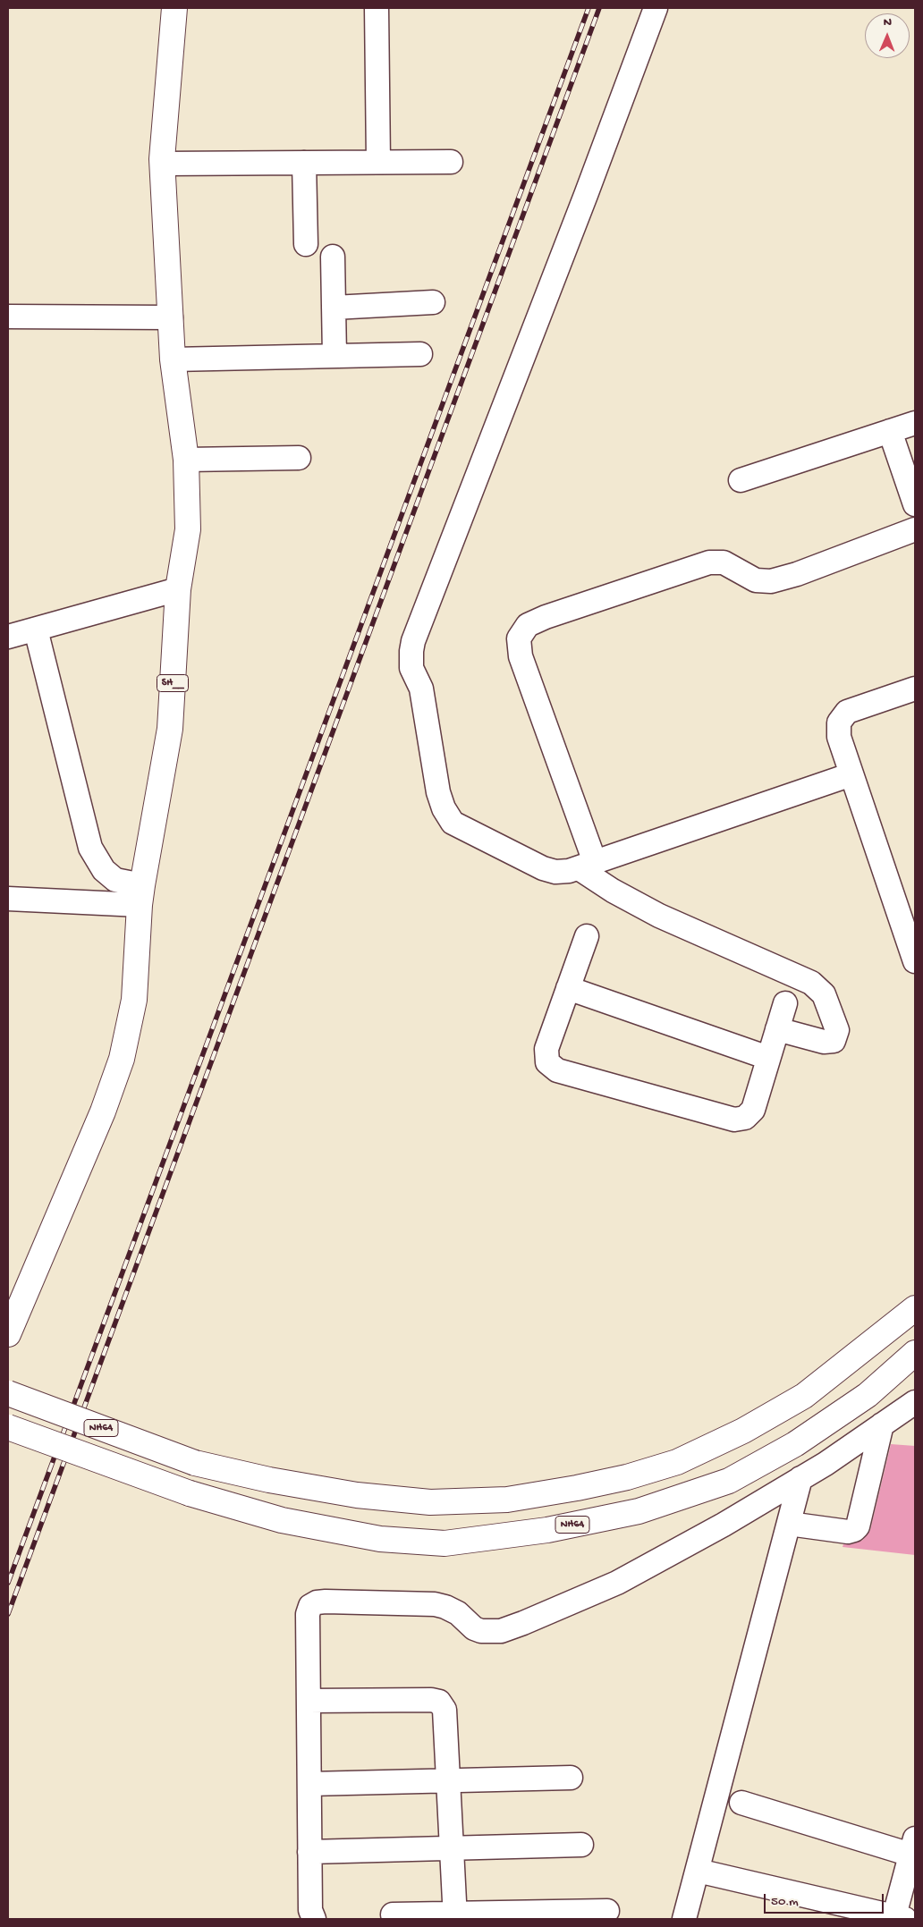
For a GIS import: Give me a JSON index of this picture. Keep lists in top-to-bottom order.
{
  "streets": {
    "main road": ["SH__", "NH64"]
  },
  "scale_bar": "50 m",
  "north": "top"
}
